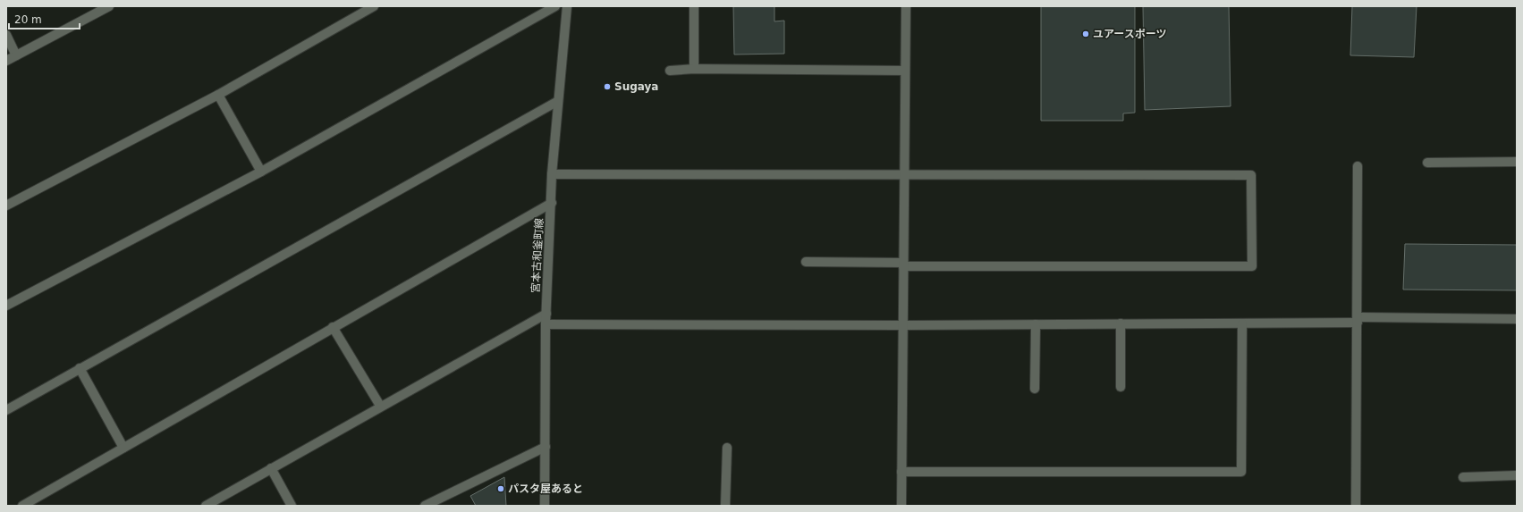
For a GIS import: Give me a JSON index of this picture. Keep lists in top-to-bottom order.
{
  "streets": {
    "street": ["宮本古和釜町線"]
  },
  "places": ["ユアースポーツ", "Sugaya", "パスタ屋あると"],
  "scale_bar": "20 m"
}
